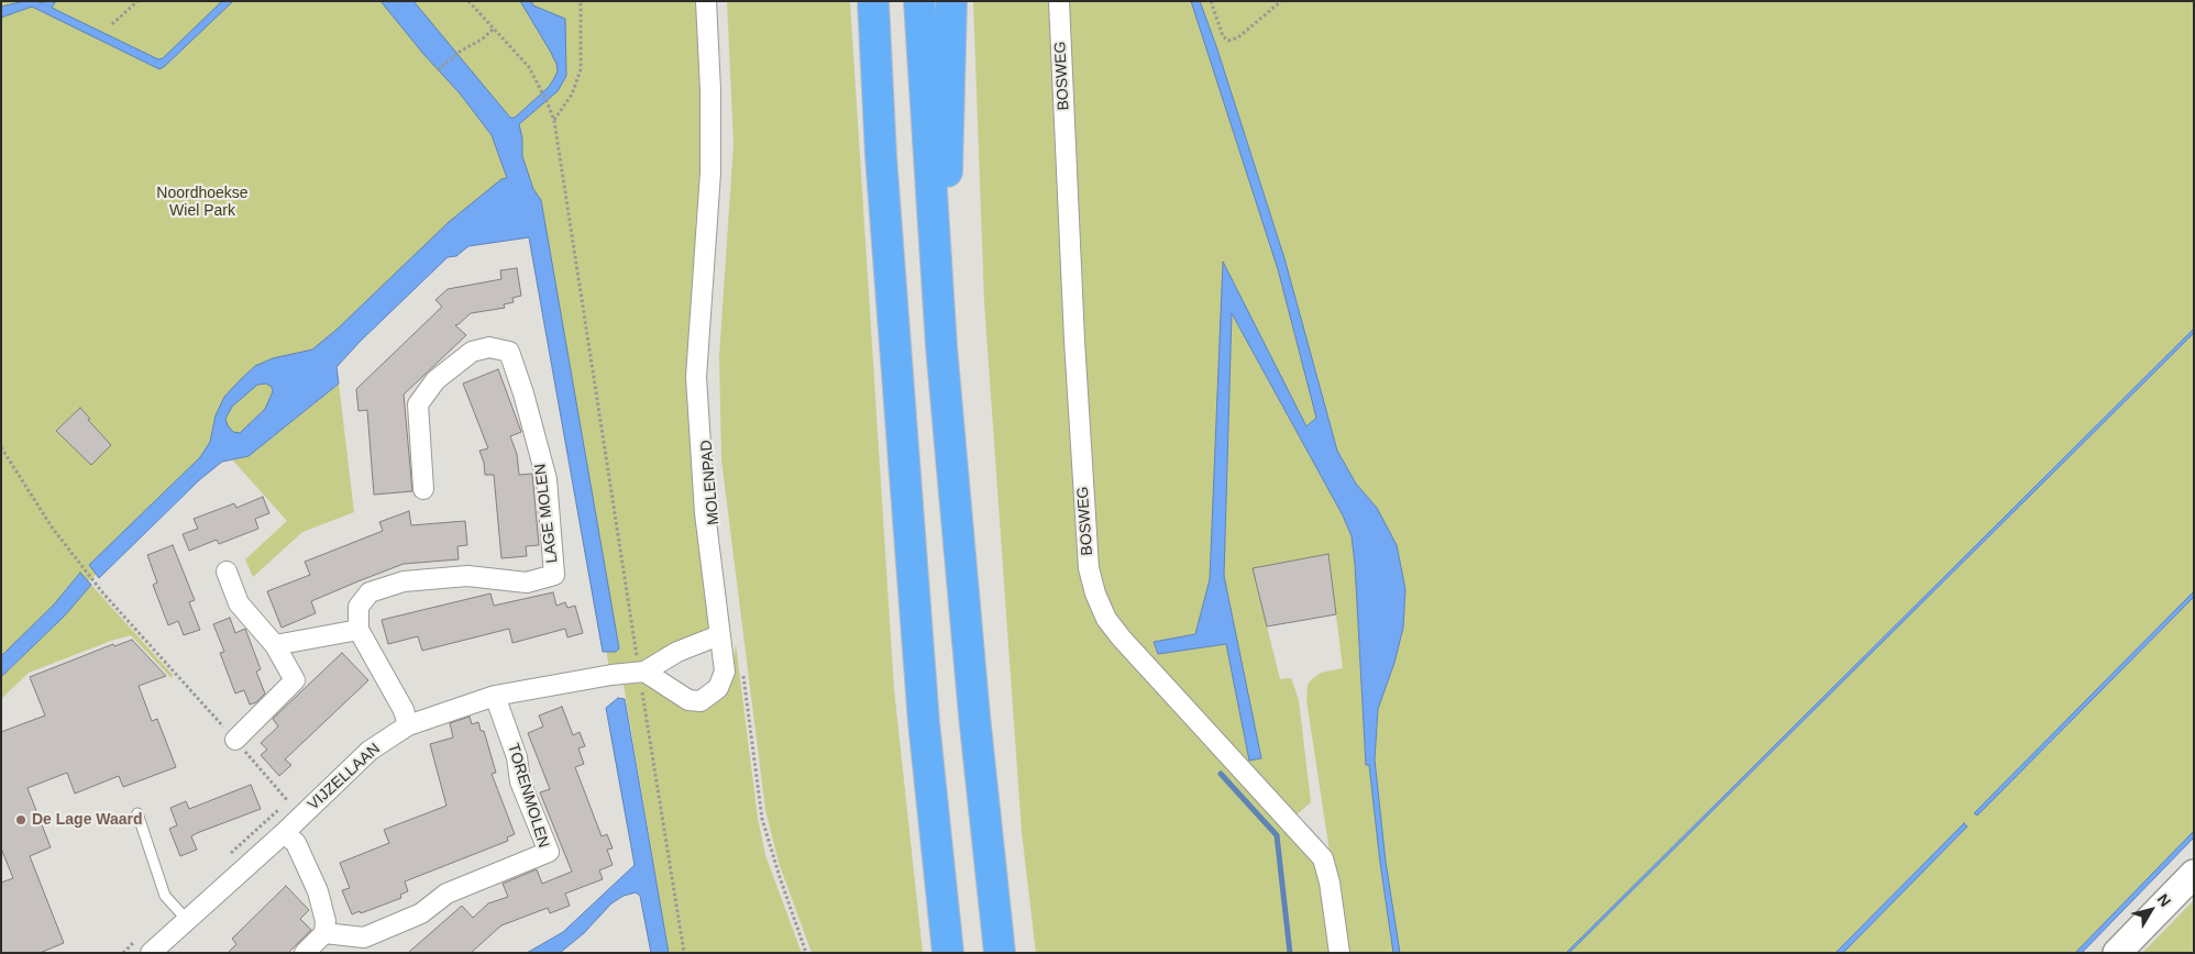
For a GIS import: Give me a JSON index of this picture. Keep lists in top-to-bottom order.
{
  "streets": {
    "street": [
      "BOSWEG",
      "LAGE MOLEN",
      "VIJZELLAAN",
      "TORENMOLEN"
    ]
  },
  "crossings": [
    ["VIJZELLAAN", "TORENMOLEN"]
  ],
  "parks": ["Noordhoekse Wiel Park"],
  "places": ["De Lage Waard"],
  "north": "top right"
}
